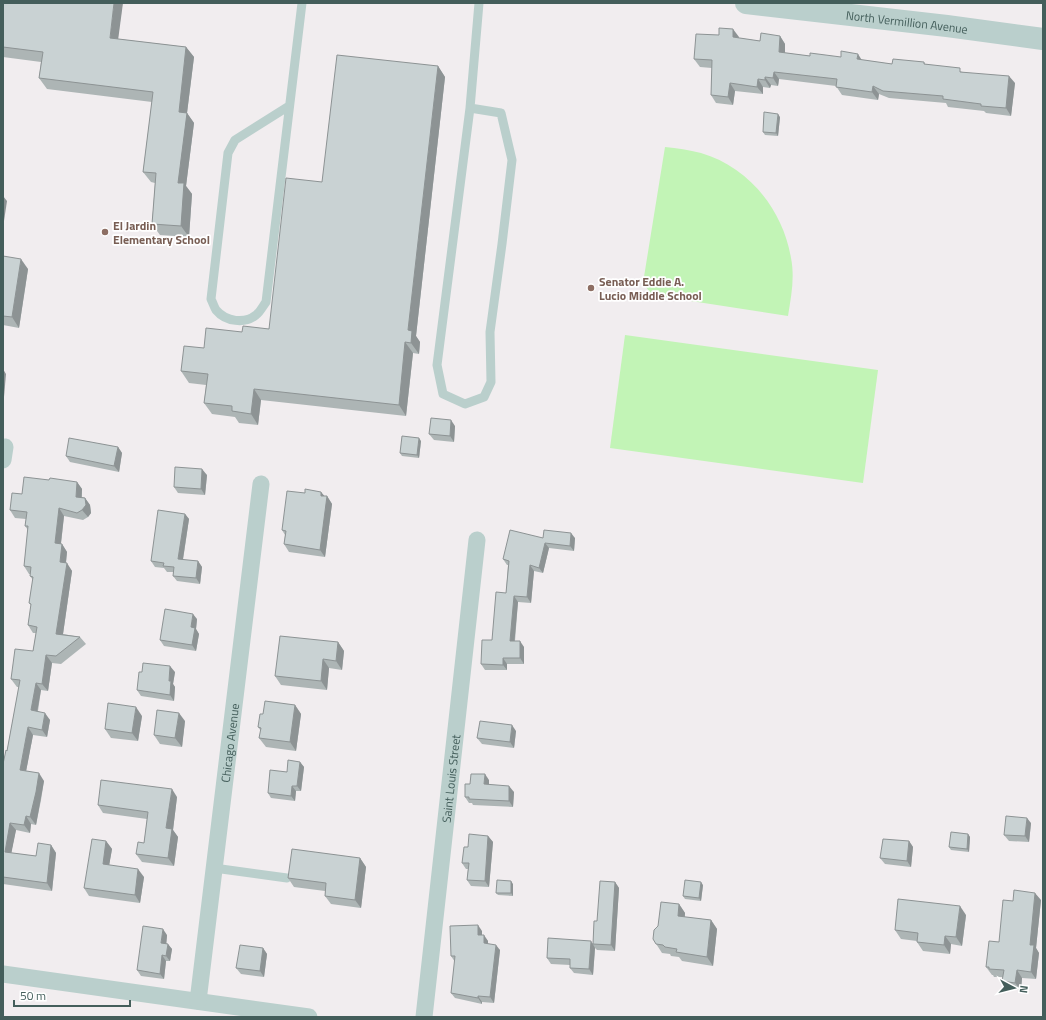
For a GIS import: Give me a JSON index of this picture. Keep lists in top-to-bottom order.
{
  "streets": {
    "street": ["North Vermillion Avenue", "Chicago Avenue", "Saint Louis Street"]
  },
  "places": ["El Jardin Elementary School", "Senator Eddie A. Lucio Middle School"],
  "scale_bar": "50 m",
  "north": "right"
}
